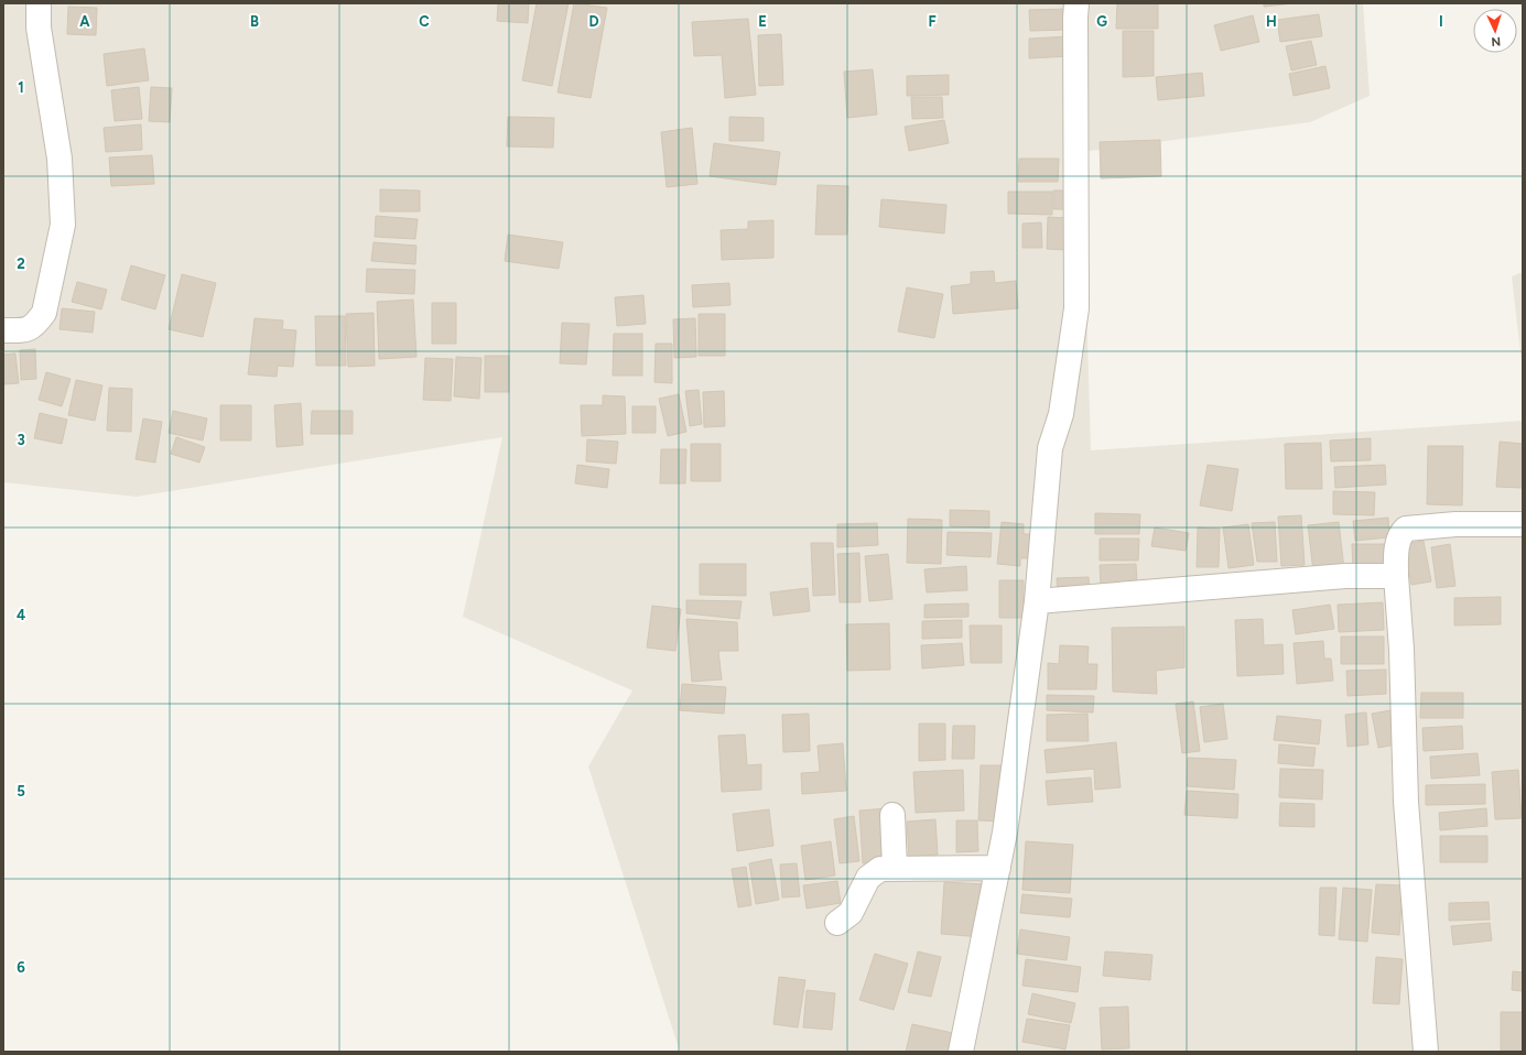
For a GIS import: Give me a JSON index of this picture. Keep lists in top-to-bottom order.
{
  "north": "bottom",
  "grid": {
    "columns": [
      "A",
      "B",
      "C",
      "D",
      "E",
      "F",
      "G",
      "H",
      "I"
    ],
    "rows": [
      "1",
      "2",
      "3",
      "4",
      "5",
      "6"
    ]
  }
}
